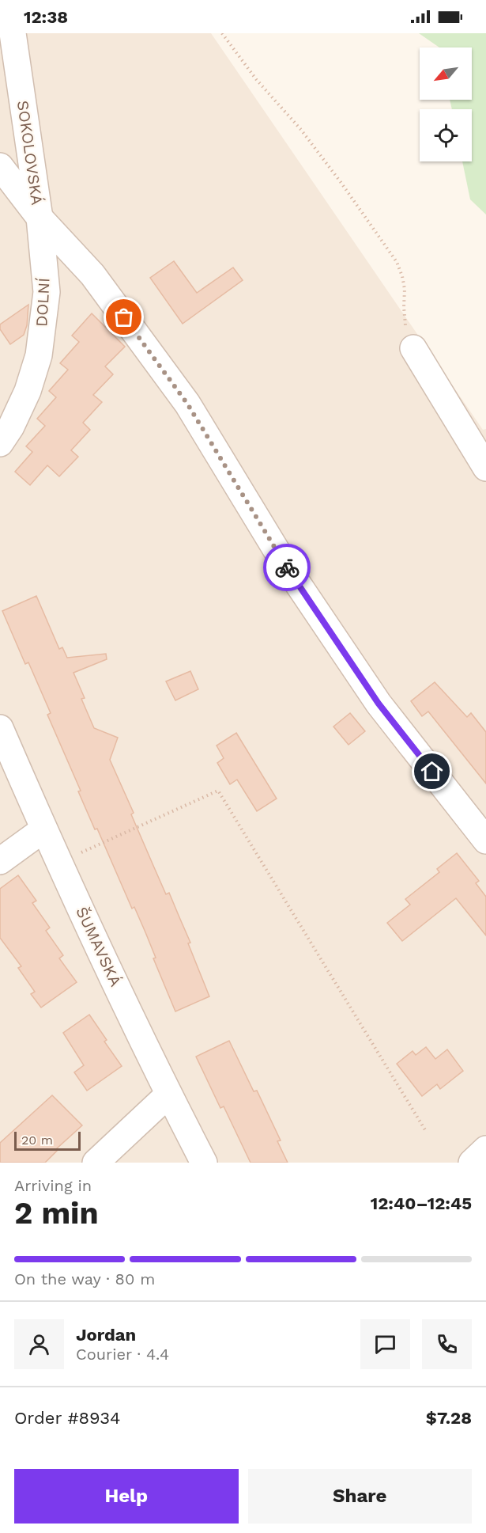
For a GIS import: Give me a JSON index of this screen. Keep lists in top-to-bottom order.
{
  "streets": {
    "street": ["SOKOLOVSKÁ", "DOLNÍ", "ŠUMAVSKÁ"]
  },
  "crossings": [
    ["SOKOLOVSKÁ", "DOLNÍ"]
  ],
  "scale_bar": "20 m",
  "north": "bottom left",
  "page": {
    "status": "12:38",
    "scale": "20 m",
    "heading": ["2 min", "Arriving in", "12:40–12:45"],
    "panel": [
      "Jordan",
      "Courier · 4.4",
      "Order #8934",
      "$7.28"
    ],
    "bar": "On the way · 80 m",
    "buttons": ["Help", "Share"]
  }
}
